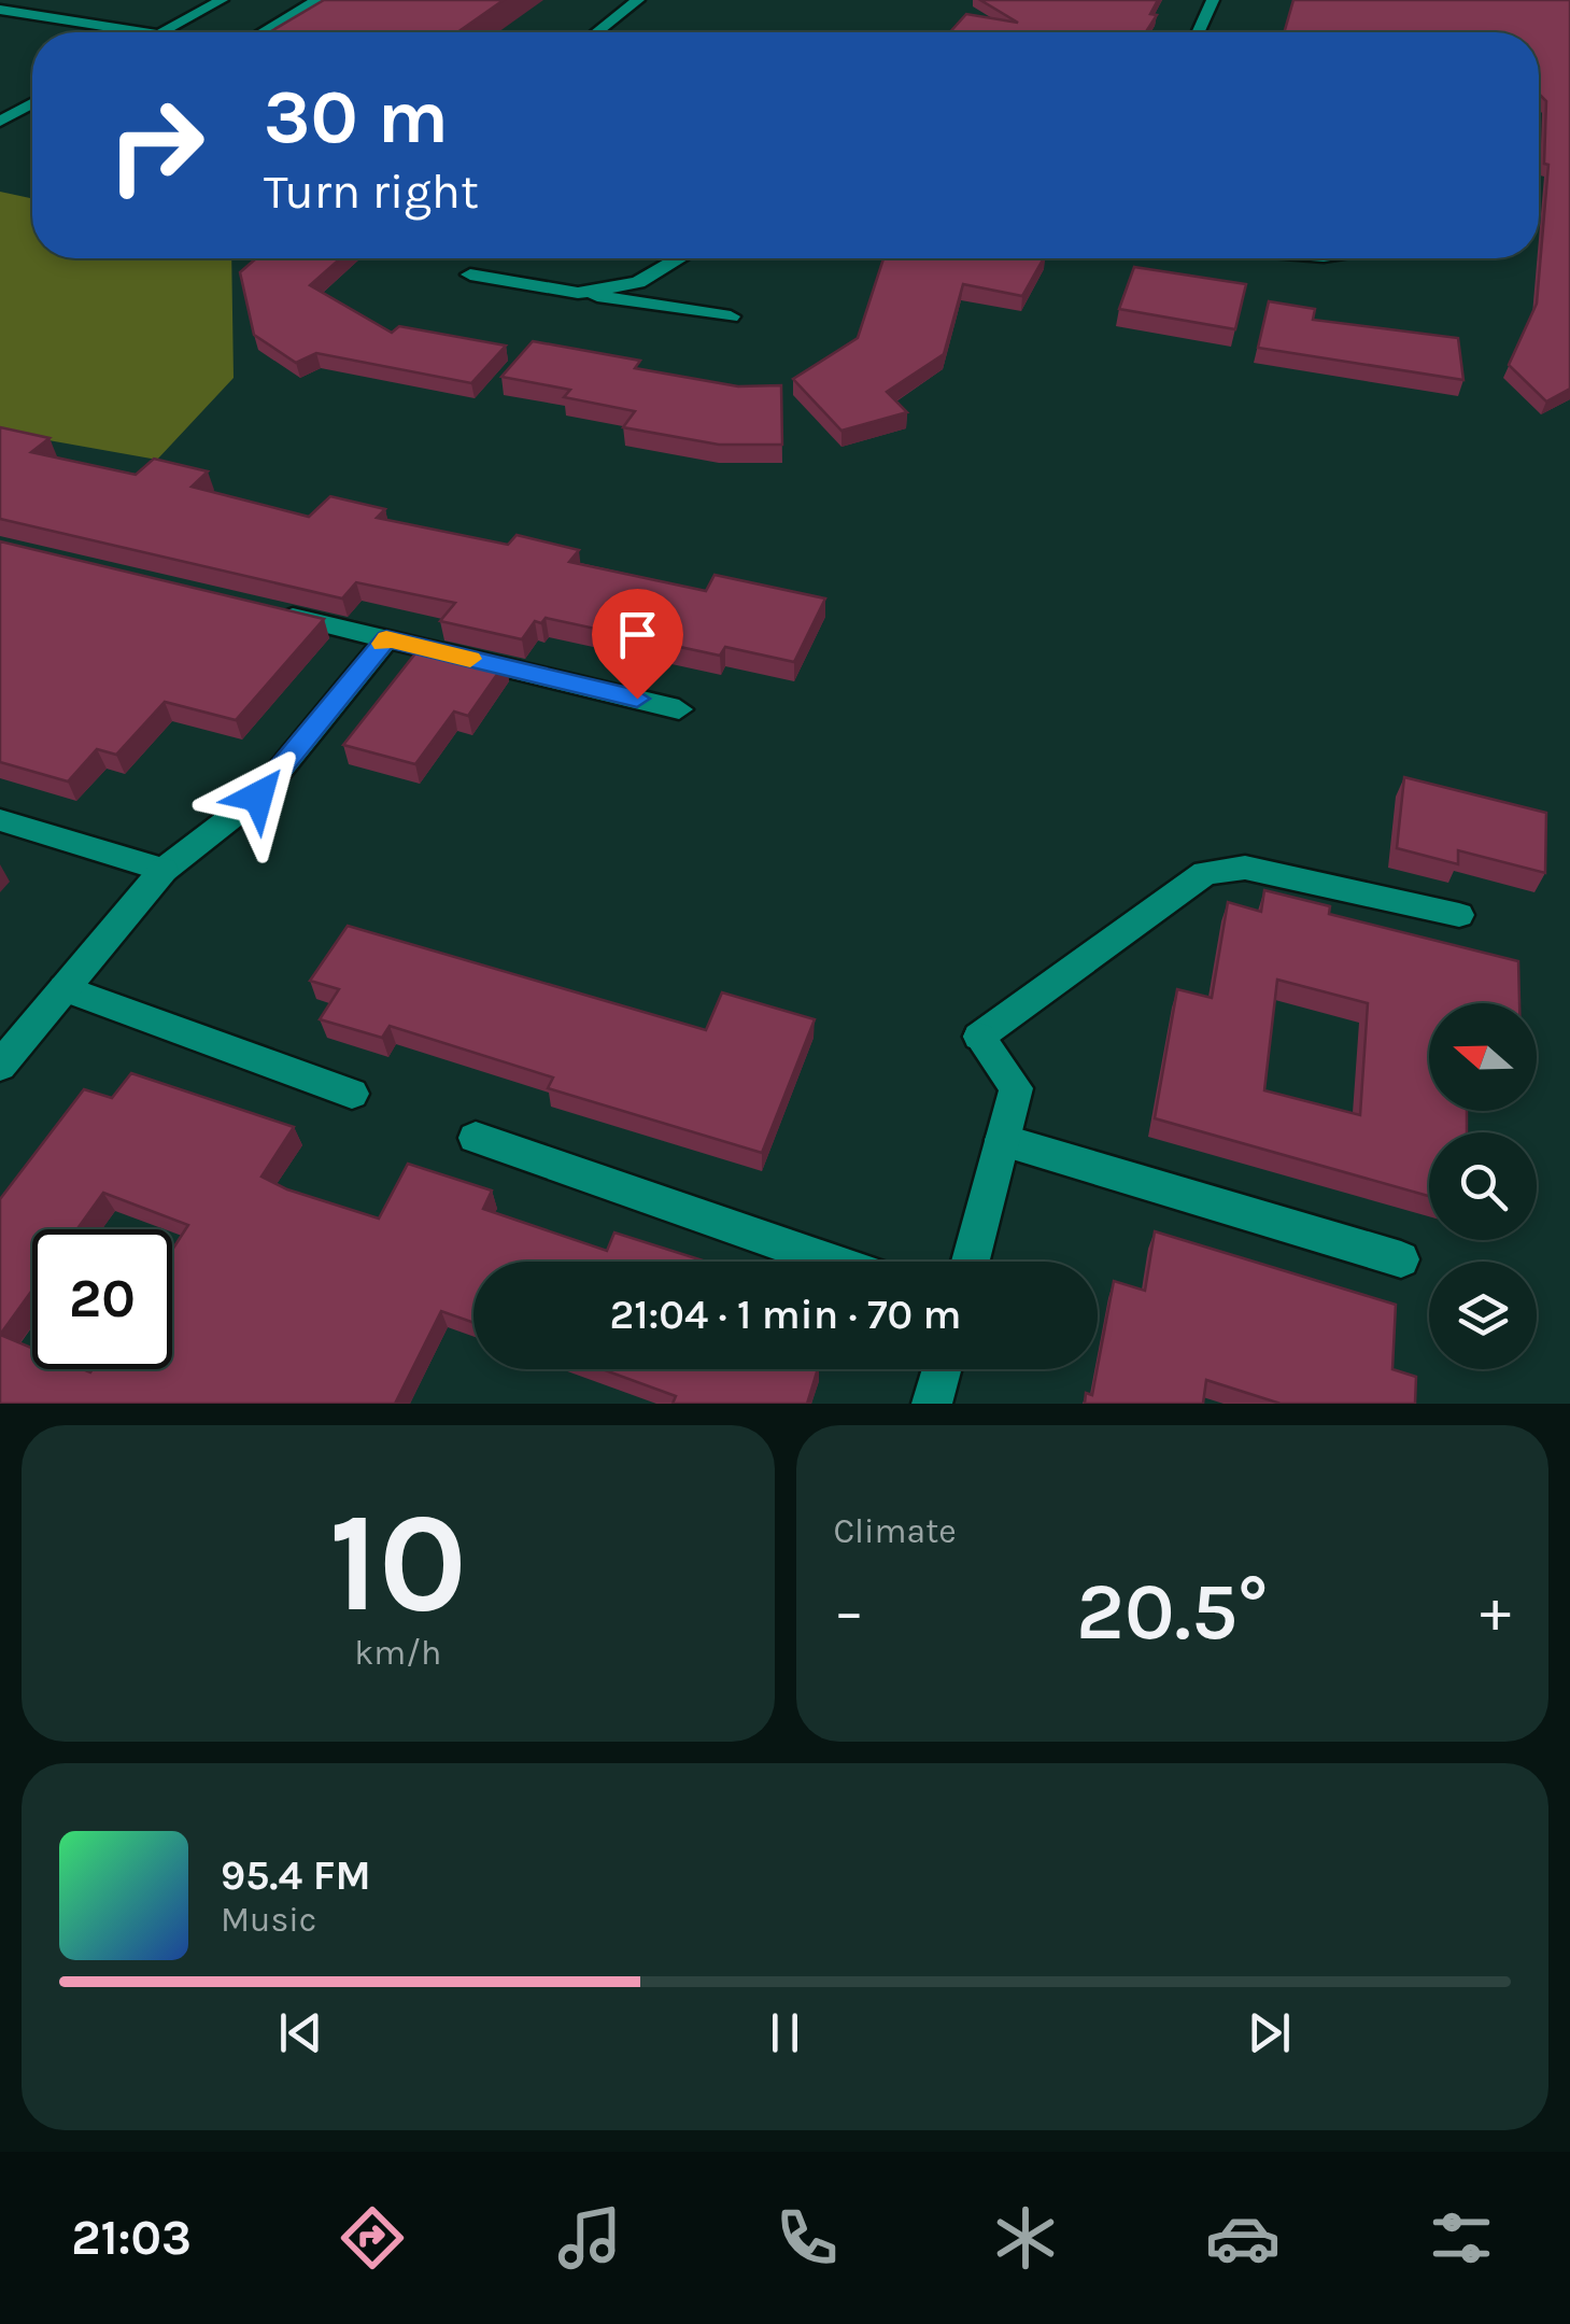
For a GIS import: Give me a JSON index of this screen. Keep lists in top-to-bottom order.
{
  "north": "left",
  "page": {
    "turn": ["30 m", "Turn right"],
    "limit": "20",
    "trip": "21:04 · 1 min · 70 m",
    "tile": [
      ["10", "km/h"],
      "Climate"
    ],
    "heat": ["−", "20.5°", "+"],
    "song": ["95.4 FM", "Music"],
    "tabs": "21:03"
  }
}
